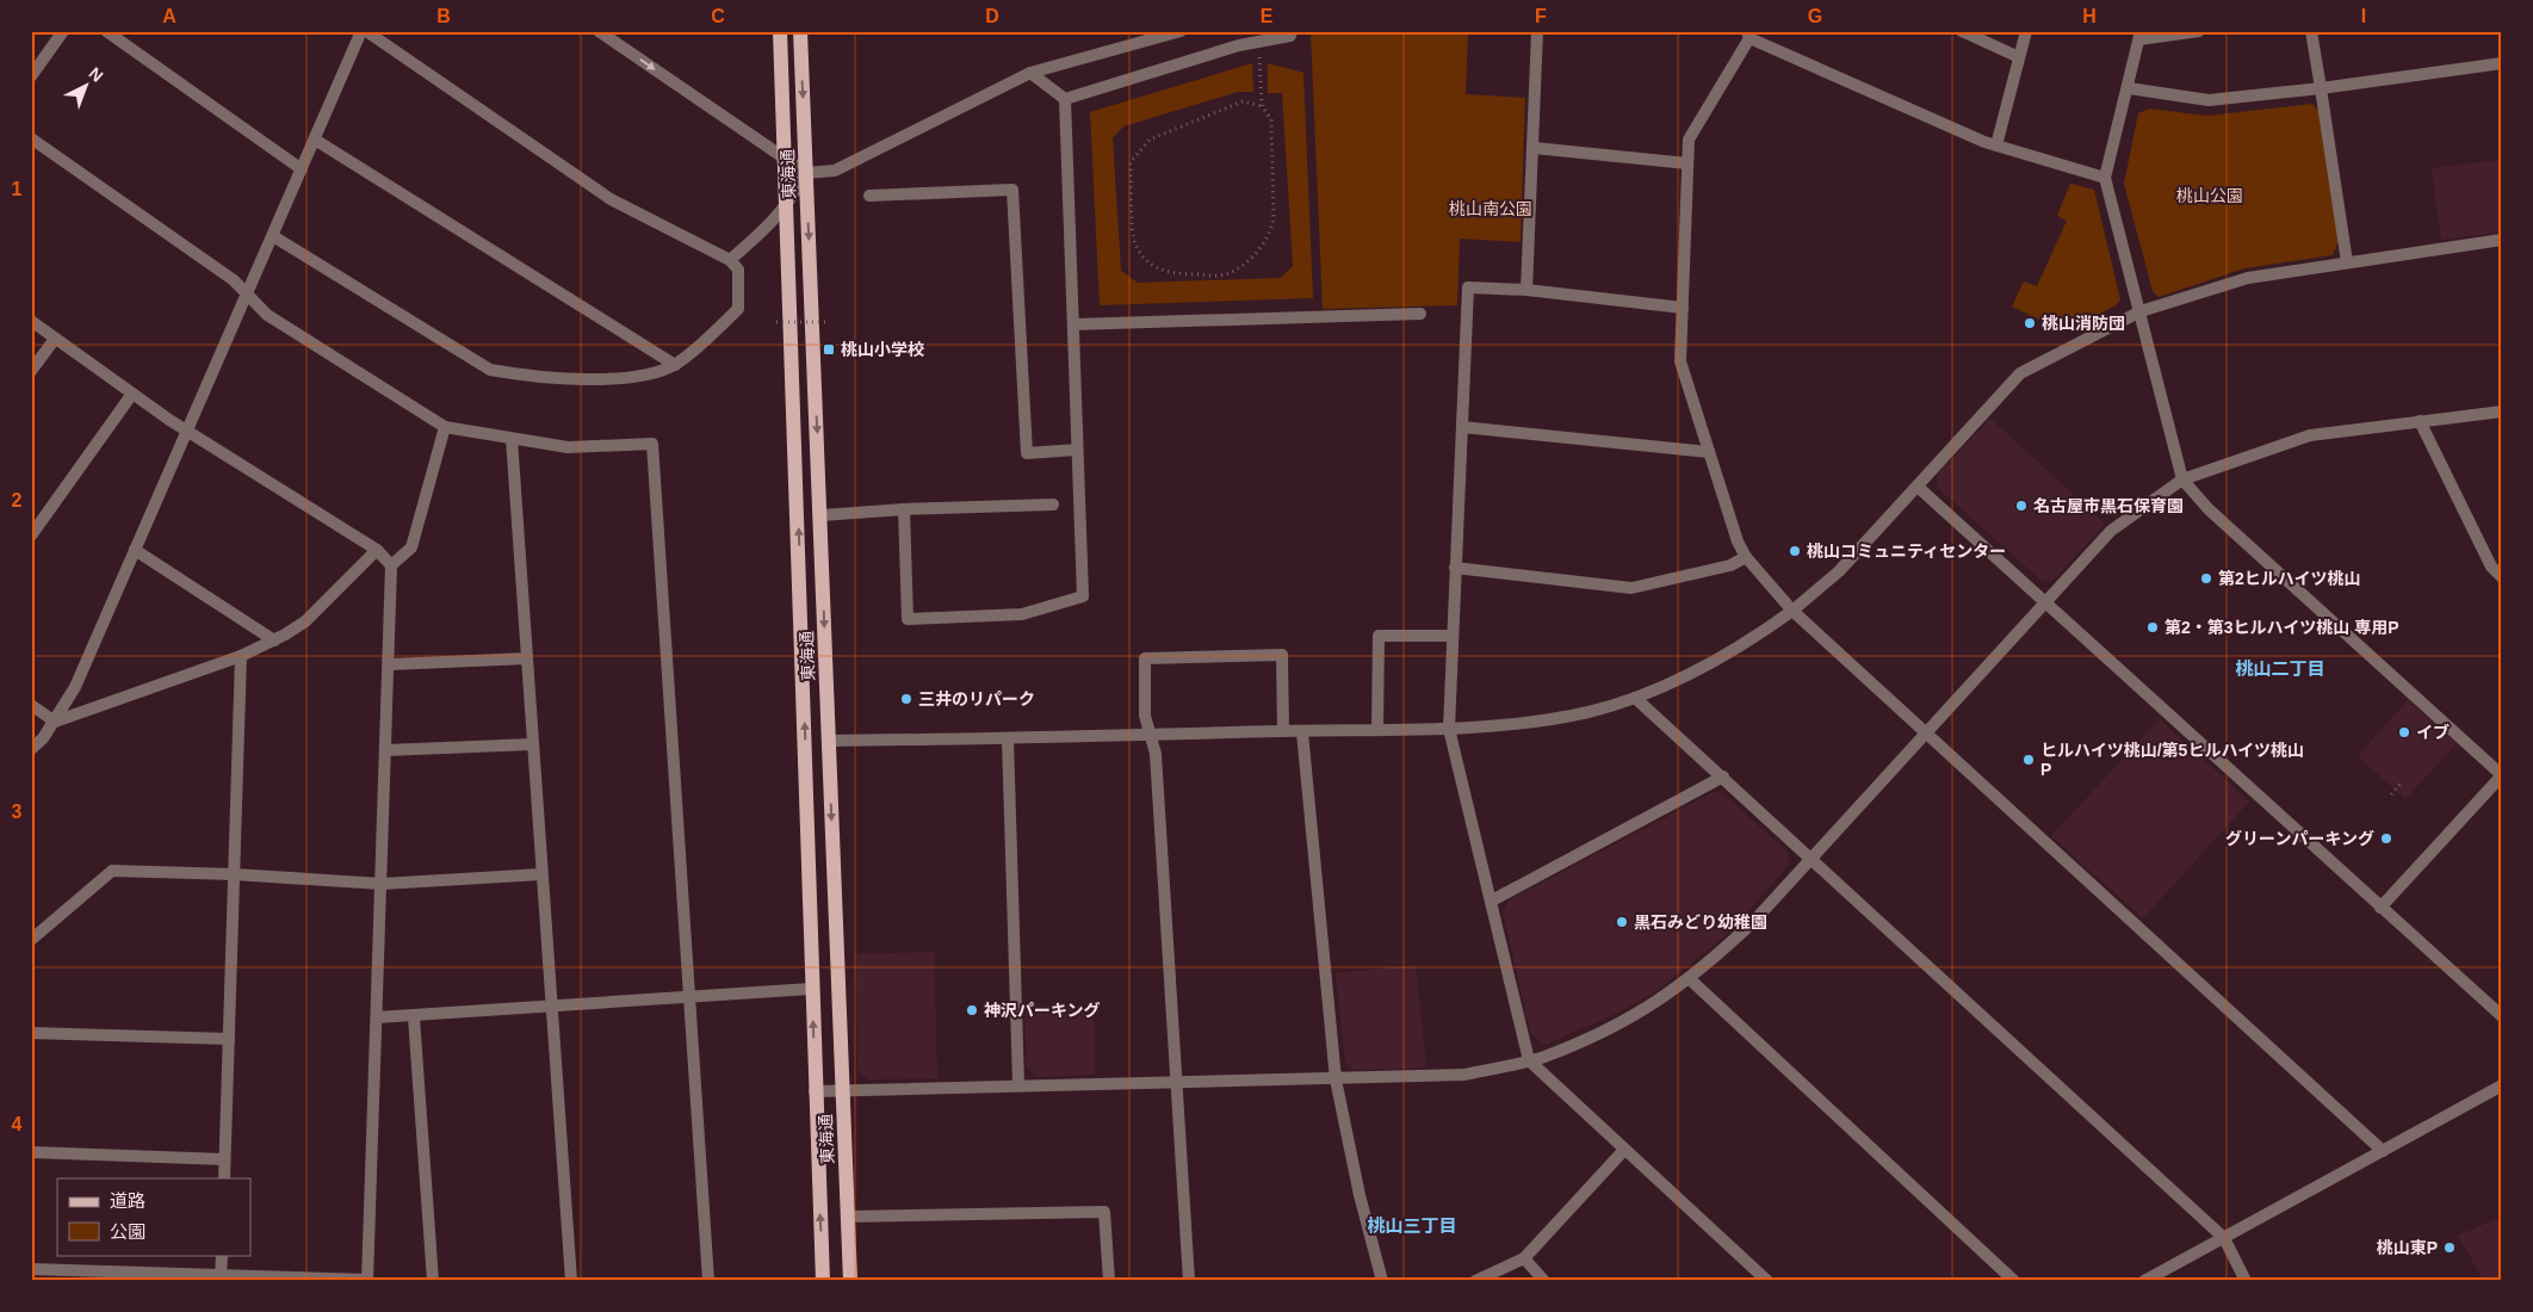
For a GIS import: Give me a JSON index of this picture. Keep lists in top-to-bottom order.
{
  "streets": {
    "main road": ["東海通"]
  },
  "districts": ["桃山二丁目", "桃山三丁目"],
  "parks": ["桃山公園", "桃山南公園"],
  "places": {
    "other": [
      "桃山消防団",
      "名古屋市黒石保育園",
      "桃山コミュニティセンター",
      "第2ヒルハイツ桃山",
      "第2・第3ヒルハイツ桃山 専用P",
      "三井のリパーク",
      "イブ",
      "ヒルハイツ桃山/第5ヒルハイツ桃山 P",
      "グリーンパーキング",
      "黒石みどり幼稚園",
      "神沢パーキング",
      "桃山東P"
    ],
    "transit": ["桃山小学校"]
  },
  "legend": ["道路", "公園"],
  "north": "top right",
  "grid": {
    "columns": [
      "A",
      "B",
      "C",
      "D",
      "E",
      "F",
      "G",
      "H",
      "I"
    ],
    "rows": [
      "1",
      "2",
      "3",
      "4"
    ]
  }
}
